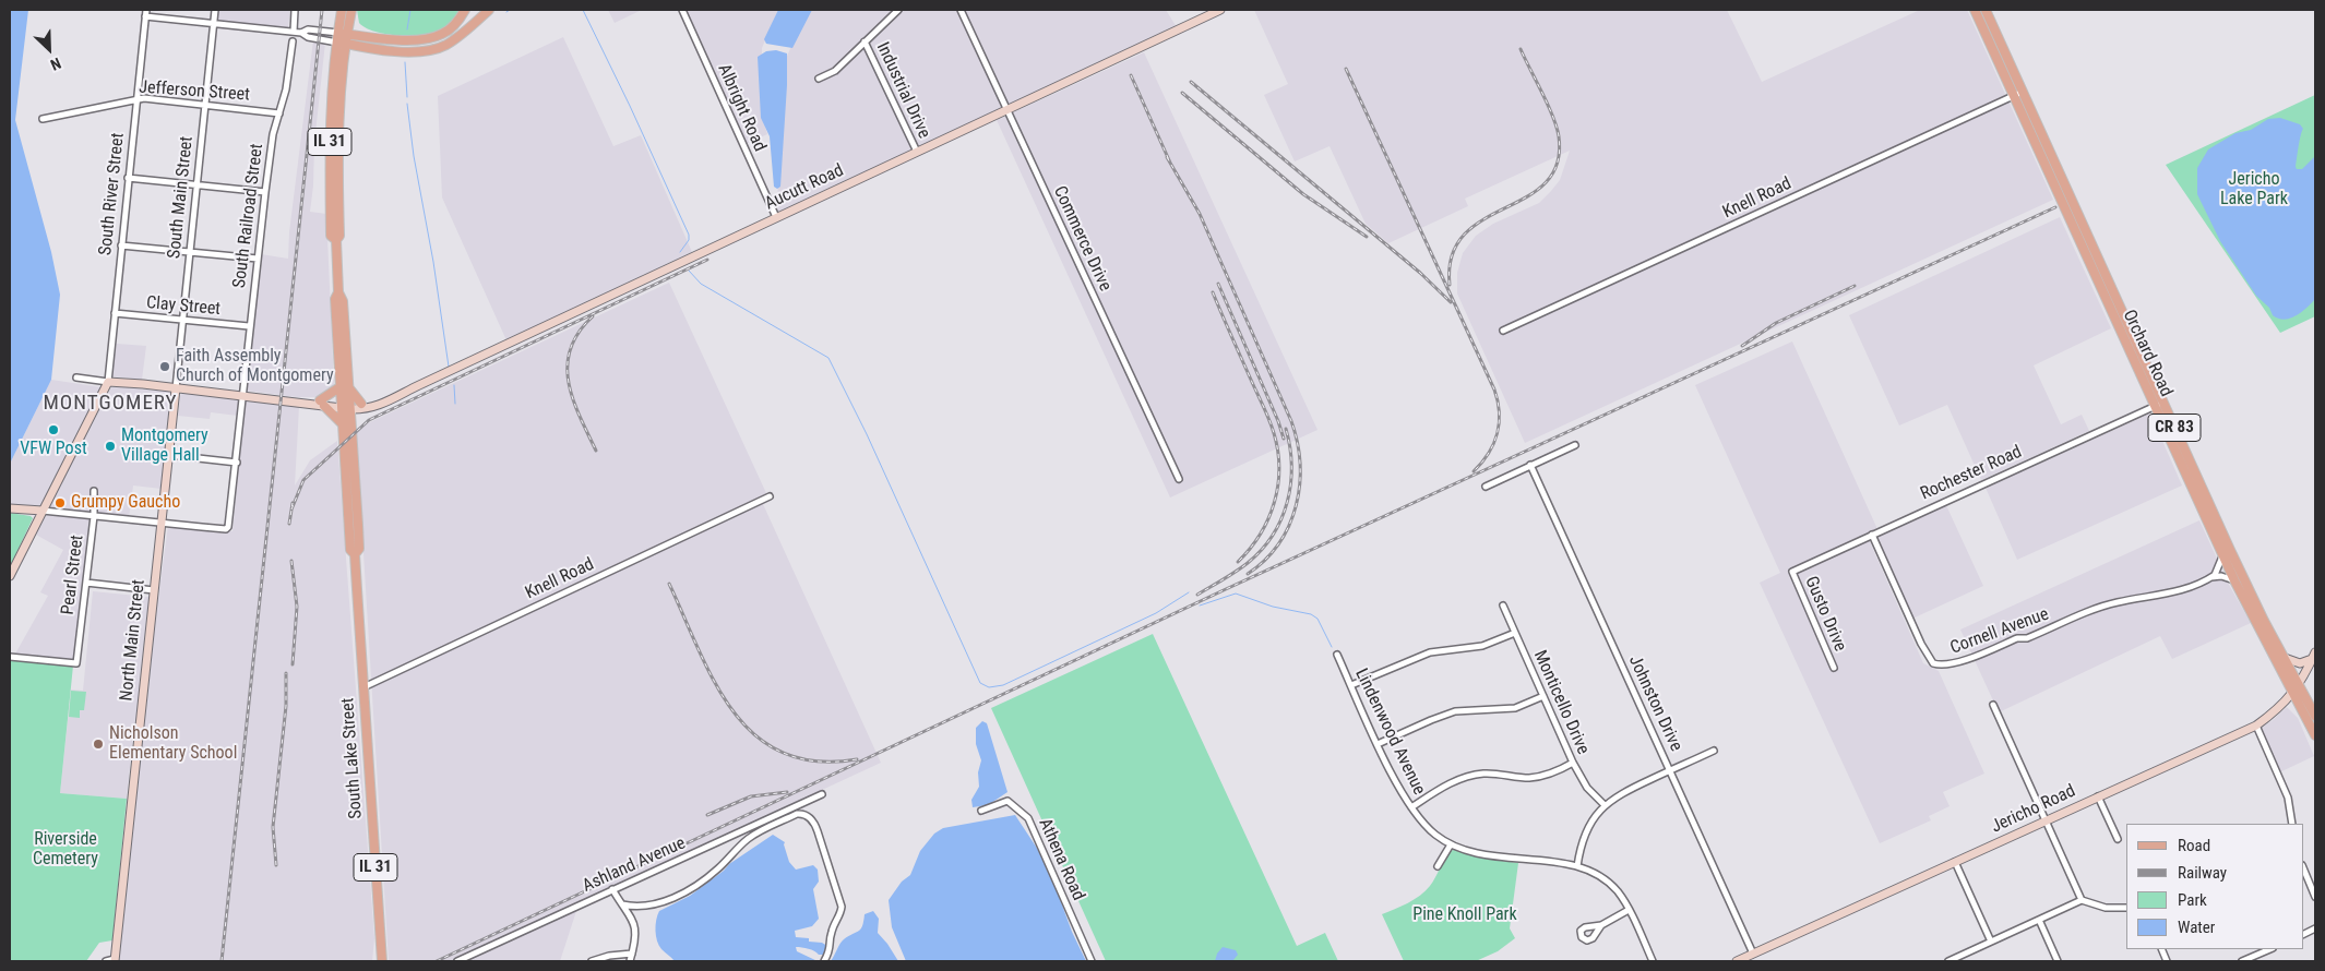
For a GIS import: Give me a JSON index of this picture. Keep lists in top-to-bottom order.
{
  "streets": {
    "main road": [
      "IL 31",
      "Orchard Road",
      "CR 83",
      "South Lake Street"
    ],
    "street": [
      "Industrial Drive",
      "Jefferson Street",
      "Albright Road",
      "Aucutt Road",
      "South River Street",
      "South Main Street",
      "Knell Road",
      "South Railroad Street",
      "Commerce Drive",
      "Clay Street",
      "Rochester Road",
      "Pearl Street",
      "Gusto Drive",
      "Cornell Avenue",
      "North Main Street",
      "Monticello Drive",
      "Johnston Drive",
      "Lindenwood Avenue",
      "Jericho Road",
      "Athena Road",
      "Ashland Avenue"
    ]
  },
  "crossings": [
    ["Industrial Drive", "Aucutt Road"],
    ["Jefferson Street", "South River Street"],
    ["Jefferson Street", "South Main Street"],
    ["Jefferson Street", "South Railroad Street"],
    ["Albright Road", "Aucutt Road"],
    ["Aucutt Road", "South River Street"],
    ["Aucutt Road", "South Main Street"],
    ["Aucutt Road", "South Railroad Street"],
    ["Aucutt Road", "Commerce Drive"],
    ["Aucutt Road", "North Main Street"],
    ["Aucutt Road", "South Lake Street"],
    ["South River Street", "Clay Street"],
    ["South Main Street", "Clay Street"],
    ["South Main Street", "North Main Street"],
    ["Knell Road", "Orchard Road"],
    ["Knell Road", "South Lake Street"],
    ["South Railroad Street", "Clay Street"],
    ["South Railroad Street", "North Main Street"],
    ["Orchard Road", "Rochester Road"],
    ["Orchard Road", "Jericho Road"],
    ["Rochester Road", "Gusto Drive"],
    ["Rochester Road", "Cornell Avenue"],
    ["Johnston Drive", "Jericho Road"]
  ],
  "districts": ["MONTGOMERY"],
  "parks": ["Jericho Lake Park", "Riverside Cemetery", "Pine Knoll Park"],
  "places": [
    "Faith Assembly Church of Montgomery",
    "VFW Post",
    "Montgomery Village Hall",
    "Grumpy Gaucho",
    "Nicholson Elementary School"
  ],
  "legend": [
    "Road",
    "Railway",
    "Park",
    "Water"
  ],
  "north": "bottom right"
}
